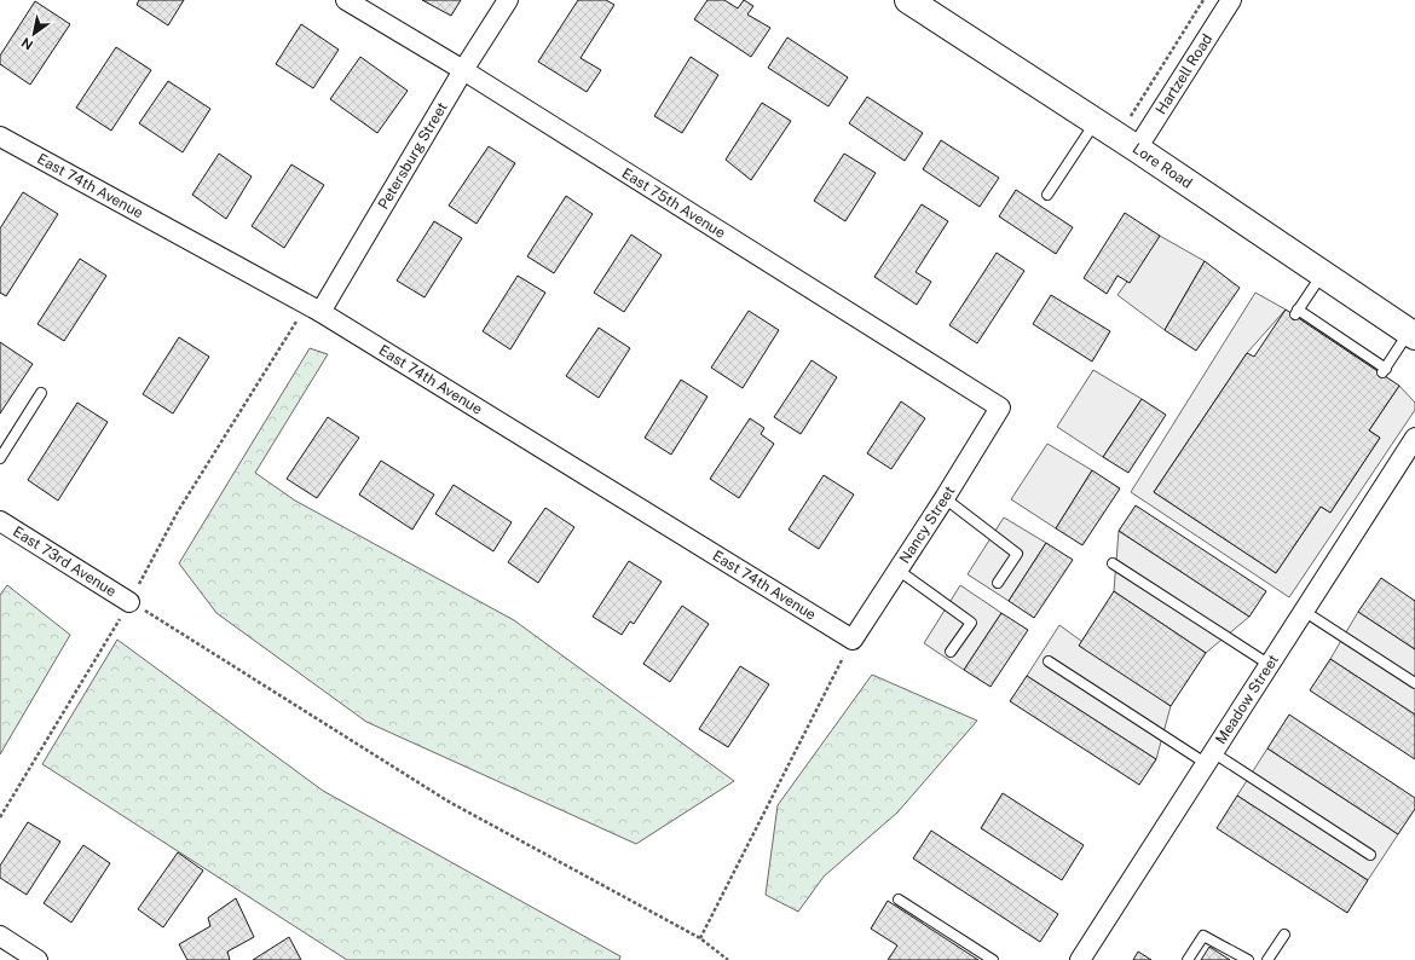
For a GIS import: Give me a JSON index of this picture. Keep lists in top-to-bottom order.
{
  "streets": {
    "street": [
      "Hartzell Road",
      "Petersburg Street",
      "Lore Road",
      "East 74th Avenue",
      "East 75th Avenue",
      "Nancy Street",
      "East 73rd Avenue",
      "Meadow Street"
    ]
  },
  "crossings": [
    ["Hartzell Road", "Lore Road"],
    ["Petersburg Street", "East 74th Avenue"],
    ["Petersburg Street", "East 75th Avenue"],
    ["East 74th Avenue", "Nancy Street"],
    ["East 75th Avenue", "Nancy Street"]
  ],
  "north": "bottom left"
}
